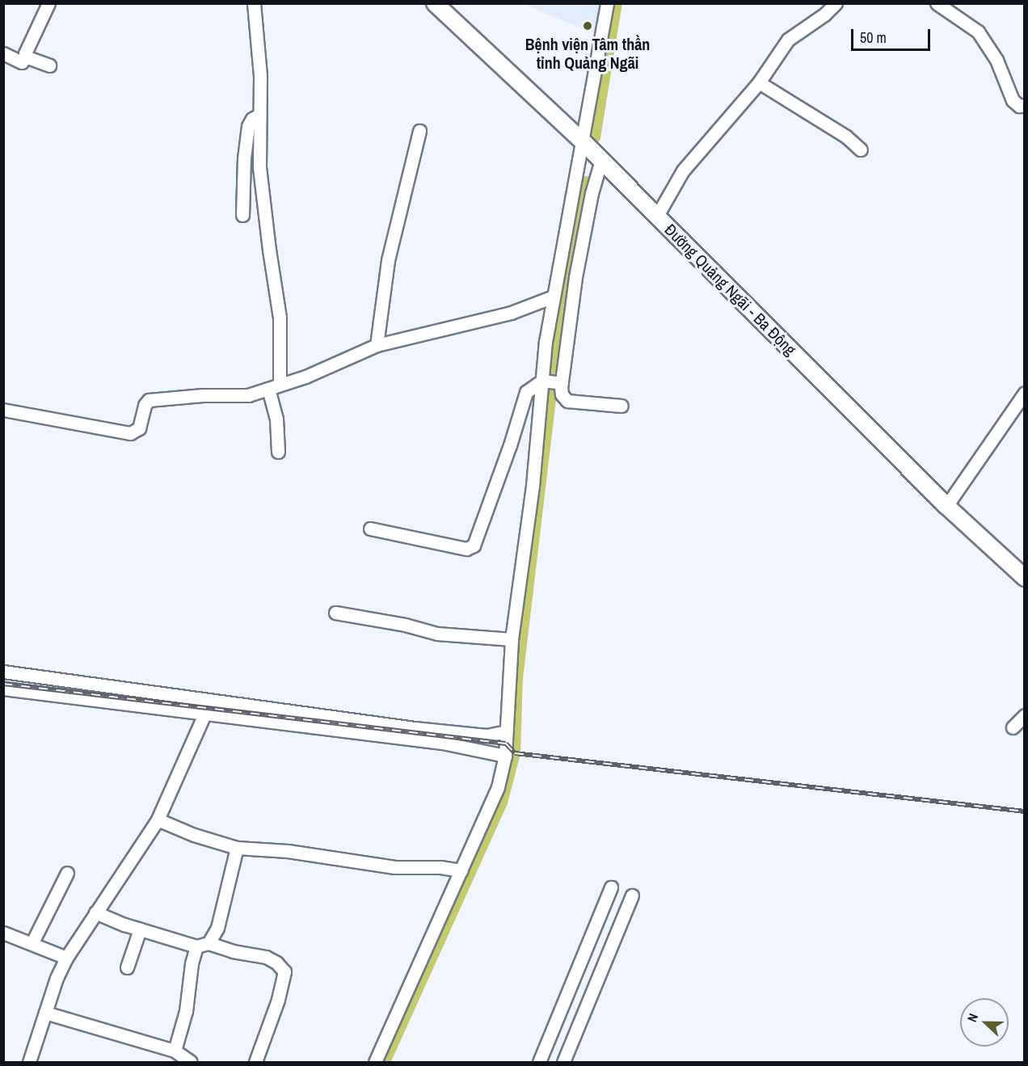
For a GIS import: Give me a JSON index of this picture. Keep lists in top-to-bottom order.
{
  "streets": {
    "main road": ["Đường Quảng Ngãi - Ba Động"]
  },
  "places": ["Bệnh viện Tâm thần tỉnh Quảng Ngãi"],
  "scale_bar": "50 m",
  "north": "left"
}
